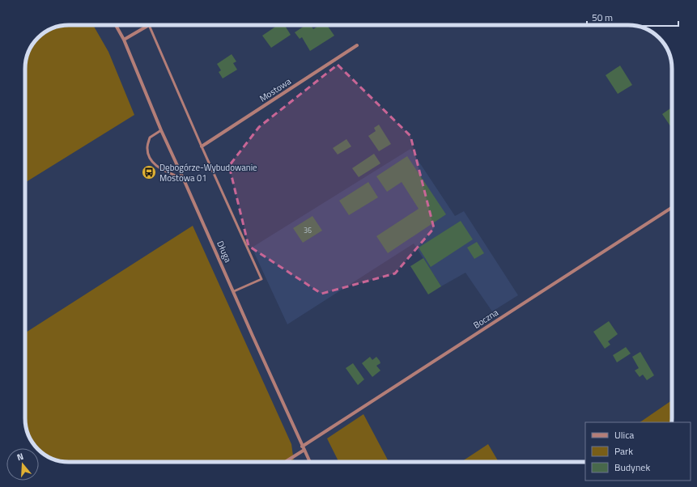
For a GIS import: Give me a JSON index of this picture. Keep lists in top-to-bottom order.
{
  "streets": {
    "street": ["Mostowa", "Długa", "Boczna"]
  },
  "crossings": [
    ["Długa", "Boczna"]
  ],
  "places": {
    "bus stop": ["Dębogórze-Wybudowanie Mostowa 01"]
  },
  "house_numbers": ["36"],
  "legend": ["Ulica", "Park", "Budynek"],
  "scale_bar": "50 m",
  "north": "top"
}
